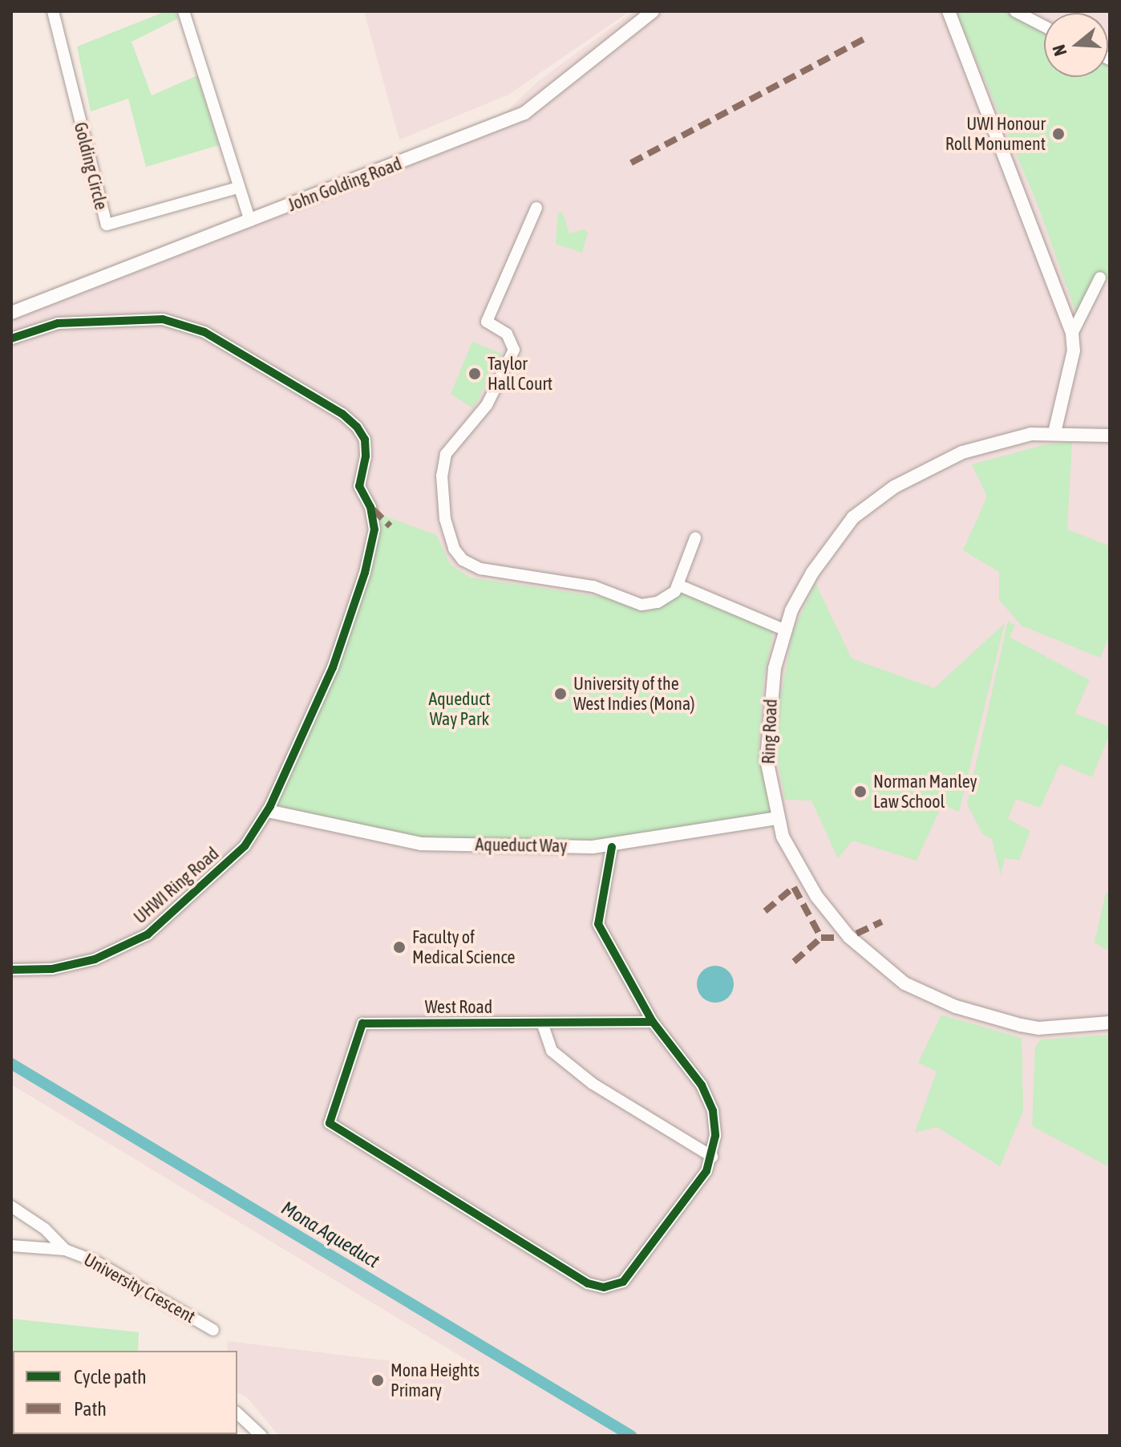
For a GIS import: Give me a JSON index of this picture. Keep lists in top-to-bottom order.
{
  "streets": {
    "street": [
      "Golding Circle",
      "John Golding Road",
      "Ring Road",
      "Aqueduct Way",
      "UHWI Ring Road",
      "West Road",
      "University Crescent"
    ]
  },
  "crossings": [
    ["Ring Road", "Aqueduct Way"],
    ["Aqueduct Way", "UHWI Ring Road"]
  ],
  "water": ["Mona Aqueduct"],
  "parks": ["Aqueduct Way Park"],
  "places": [
    "UWI Honour Roll Monument",
    "Taylor Hall Court",
    "University of the West Indies (Mona)",
    "Norman Manley Law School",
    "Faculty of Medical Science",
    "Mona Heights Primary"
  ],
  "legend": ["Cycle path", "Path"],
  "north": "left"
}
